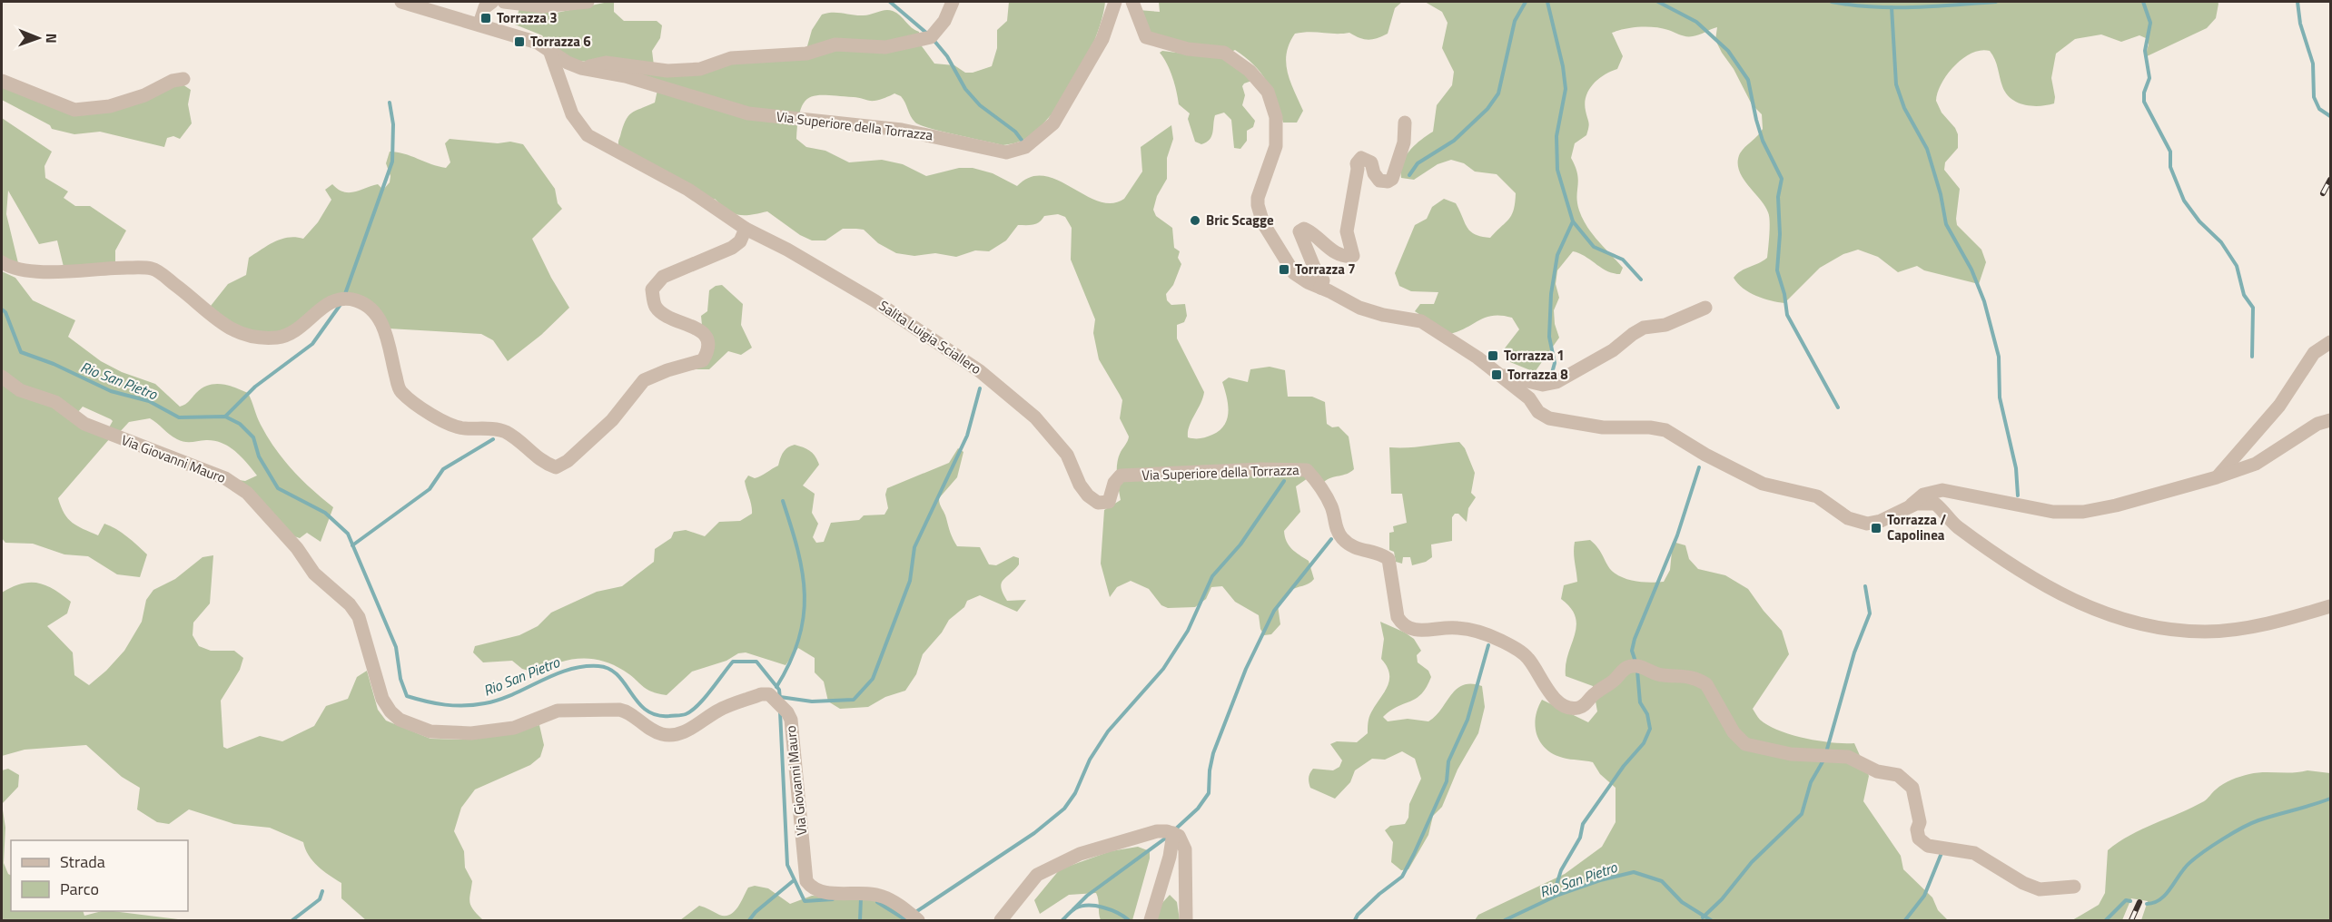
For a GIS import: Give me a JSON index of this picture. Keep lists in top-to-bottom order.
{
  "streets": {
    "street": ["Via Superiore della Torrazza", "Salita Luigia Sciallero", "Via Giovanni Mauro"]
  },
  "crossings": [
    ["Via Superiore della Torrazza", "Salita Luigia Sciallero"]
  ],
  "water": ["Rio San Pietro"],
  "places": {
    "transit": [
      "Torrazza 3",
      "Torrazza 6",
      "Torrazza 7",
      "Torrazza 1",
      "Torrazza 8",
      "Torrazza / Capolinea"
    ],
    "other": ["Bric Scagge"]
  },
  "legend": ["Strada", "Parco"],
  "north": "right"
}
